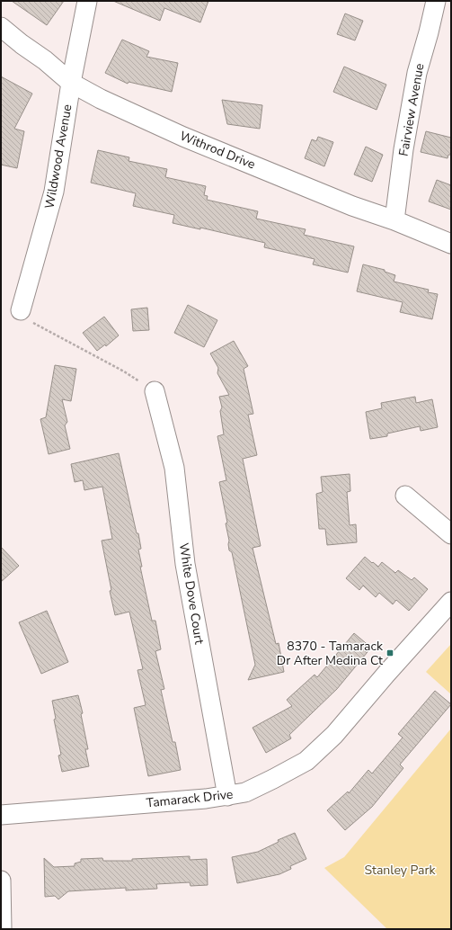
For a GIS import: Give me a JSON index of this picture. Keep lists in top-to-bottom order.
{
  "streets": {
    "street": [
      "Fairview Avenue",
      "Withrod Drive",
      "Wildwood Avenue",
      "White Dove Court",
      "Tamarack Drive"
    ]
  },
  "crossings": [
    ["Fairview Avenue", "Withrod Drive"],
    ["Withrod Drive", "Wildwood Avenue"],
    ["White Dove Court", "Tamarack Drive"]
  ],
  "parks": ["Stanley Park"],
  "places": {
    "transit": ["8370 - Tamarack Dr After Medina Ct"]
  }
}
